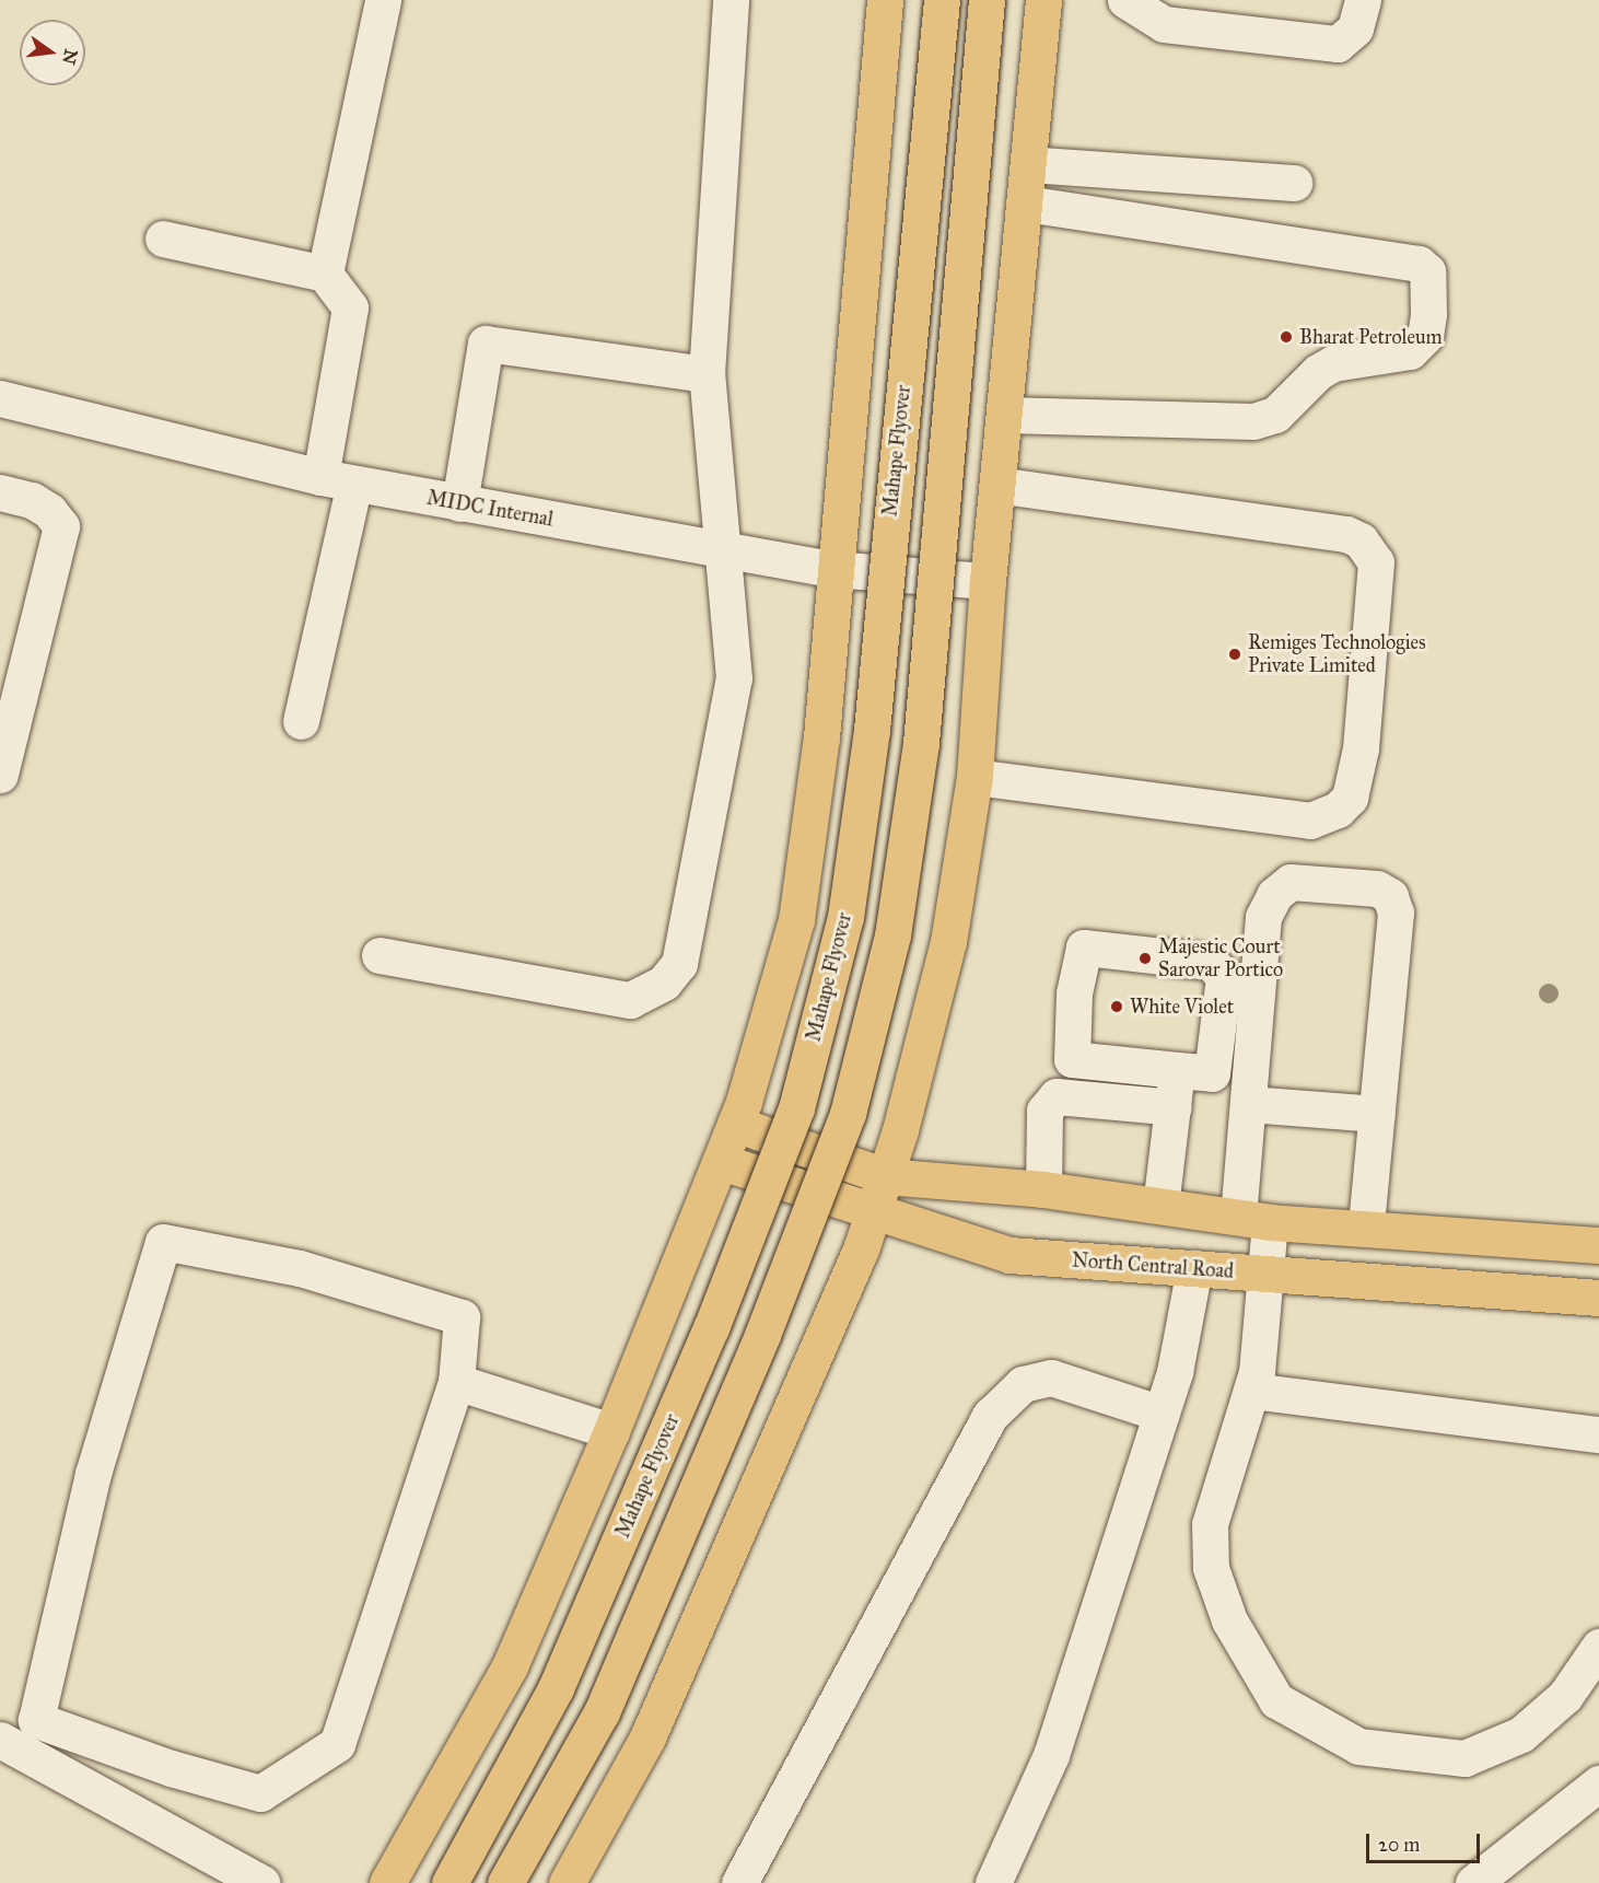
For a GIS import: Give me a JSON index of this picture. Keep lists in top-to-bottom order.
{
  "streets": {
    "main road": ["Mahape Flyover", "North Central Road"],
    "street": ["MIDC Internal"]
  },
  "places": [
    "Bharat Petroleum",
    "Remiges Technologies Private Limited",
    "Majestic Court Sarovar Portico",
    "White Violet"
  ],
  "scale_bar": "20 m",
  "north": "right"
}
